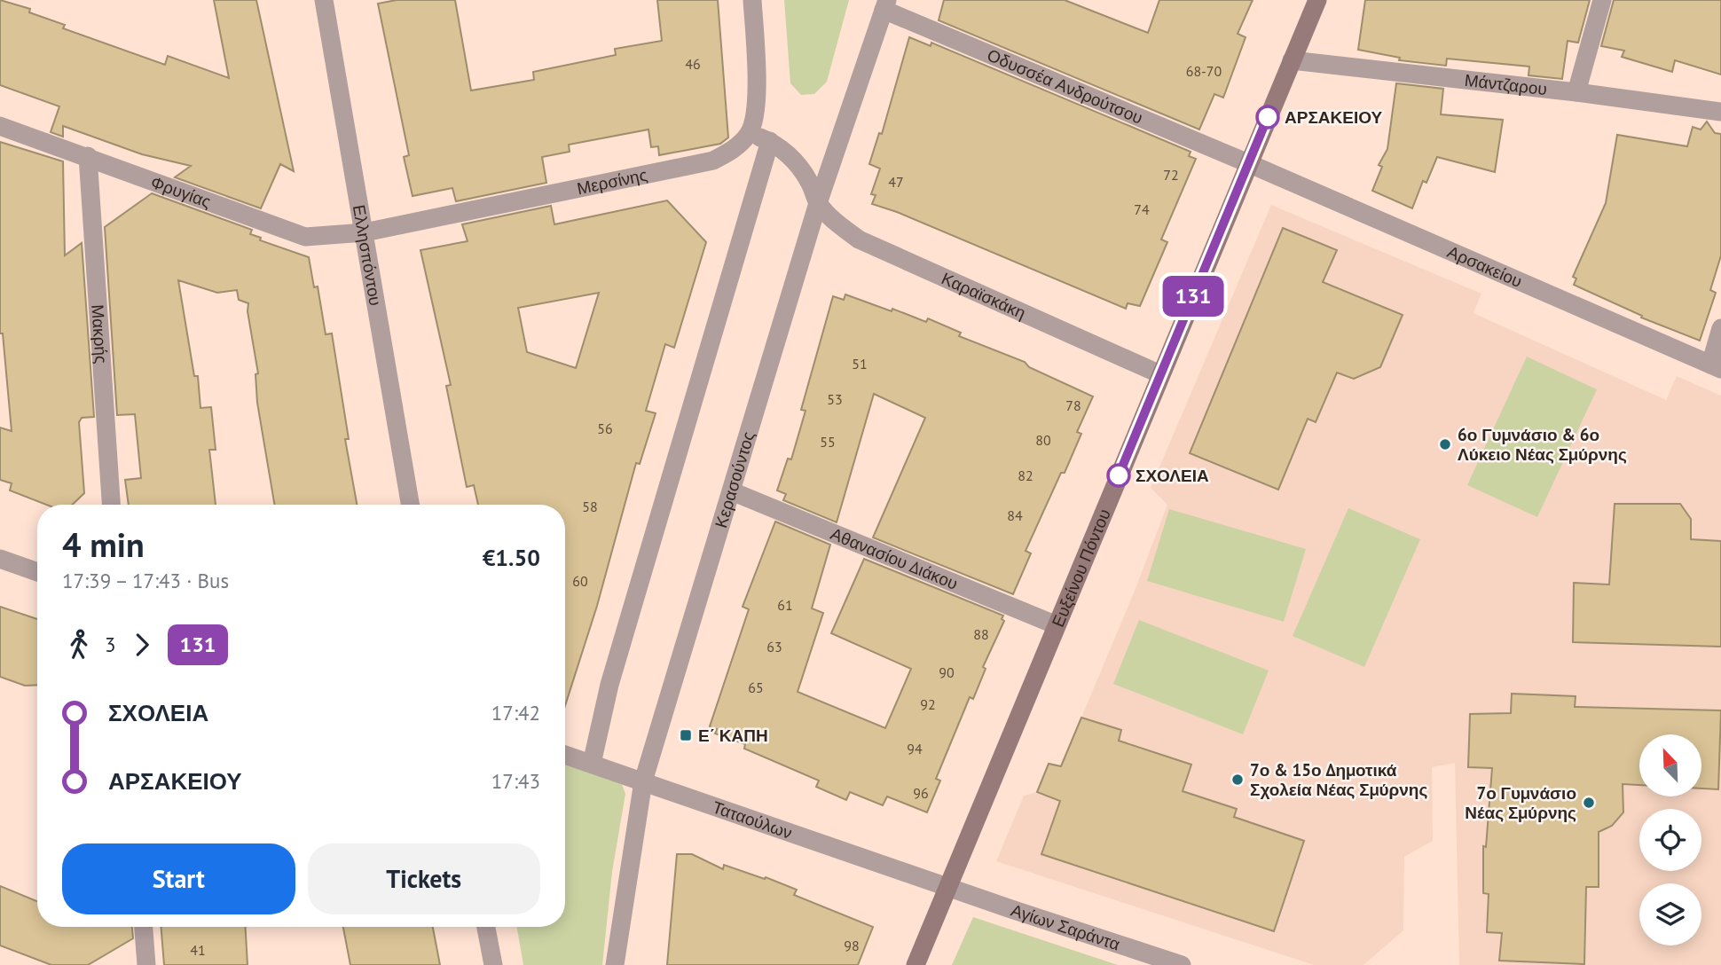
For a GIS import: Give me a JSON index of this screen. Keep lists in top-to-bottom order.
{
  "streets": {
    "street": [
      "Μάντζαρου",
      "Οδυσσέα Ανδρούτσου",
      "Μερσίνης",
      "Φρυγίας",
      "Ελλησπόντου",
      "Αρσακείου",
      "Καραϊσκάκη",
      "Μακρής",
      "Κερασούντος",
      "Αθανασίου Διάκου",
      "Ευξείνου Πόντου",
      "Ταταούλων",
      "Αγίων Σαράντα"
    ]
  },
  "crossings": [
    ["Μάντζαρου", "Ευξείνου Πόντου"],
    ["Οδυσσέα Ανδρούτσου", "Αρσακείου"],
    ["Οδυσσέα Ανδρούτσου", "Κερασούντος"],
    ["Οδυσσέα Ανδρούτσου", "Ευξείνου Πόντου"],
    ["Μερσίνης", "Φρυγίας"],
    ["Μερσίνης", "Ελλησπόντου"],
    ["Φρυγίας", "Ελλησπόντου"],
    ["Φρυγίας", "Μακρής"],
    ["Αρσακείου", "Ευξείνου Πόντου"],
    ["Καραϊσκάκη", "Κερασούντος"],
    ["Καραϊσκάκη", "Ευξείνου Πόντου"],
    ["Κερασούντος", "Αθανασίου Διάκου"],
    ["Κερασούντος", "Ταταούλων"],
    ["Αθανασίου Διάκου", "Ευξείνου Πόντου"],
    ["Ευξείνου Πόντου", "Ταταούλων"],
    ["Ευξείνου Πόντου", "Αγίων Σαράντα"],
    ["Ταταούλων", "Αγίων Σαράντα"]
  ],
  "places": {
    "other": [
      "ΑΡΣΑΚΕΙΟΥ",
      "6ο Γυμνάσιο & 6ο Λύκειο Νέας Σμύρνης",
      "ΣΧΟΛΕΙΑ",
      "7ο & 15ο Δημοτικά Σχολεία Νέας Σμύρνης",
      "7ο Γυμνάσιο Νέας Σμύρνης"
    ],
    "transit": ["Ε΄ ΚΑΠΗ"]
  },
  "lines": ["bus line 131"],
  "house_numbers": [
    "46",
    "68-70",
    "72",
    "47",
    "74",
    "51",
    "53",
    "78",
    "56",
    "80",
    "55",
    "82",
    "58",
    "84",
    "60",
    "61",
    "88",
    "63",
    "90",
    "65",
    "92",
    "94",
    "96",
    "98",
    "41"
  ],
  "north": "top left",
  "page": {
    "on_map": "131",
    "heading": ["4 min", "17:39 – 17:43 · Bus", "€1.50"],
    "legs": ["3", "131"],
    "list": [
      {
        "name": "ΣΧΟΛΕΙΑ",
        "value": "17:42"
      },
      {
        "name": "ΑΡΣΑΚΕΙΟΥ",
        "value": "17:43"
      }
    ],
    "buttons": ["Start", "Tickets"]
  }
}
